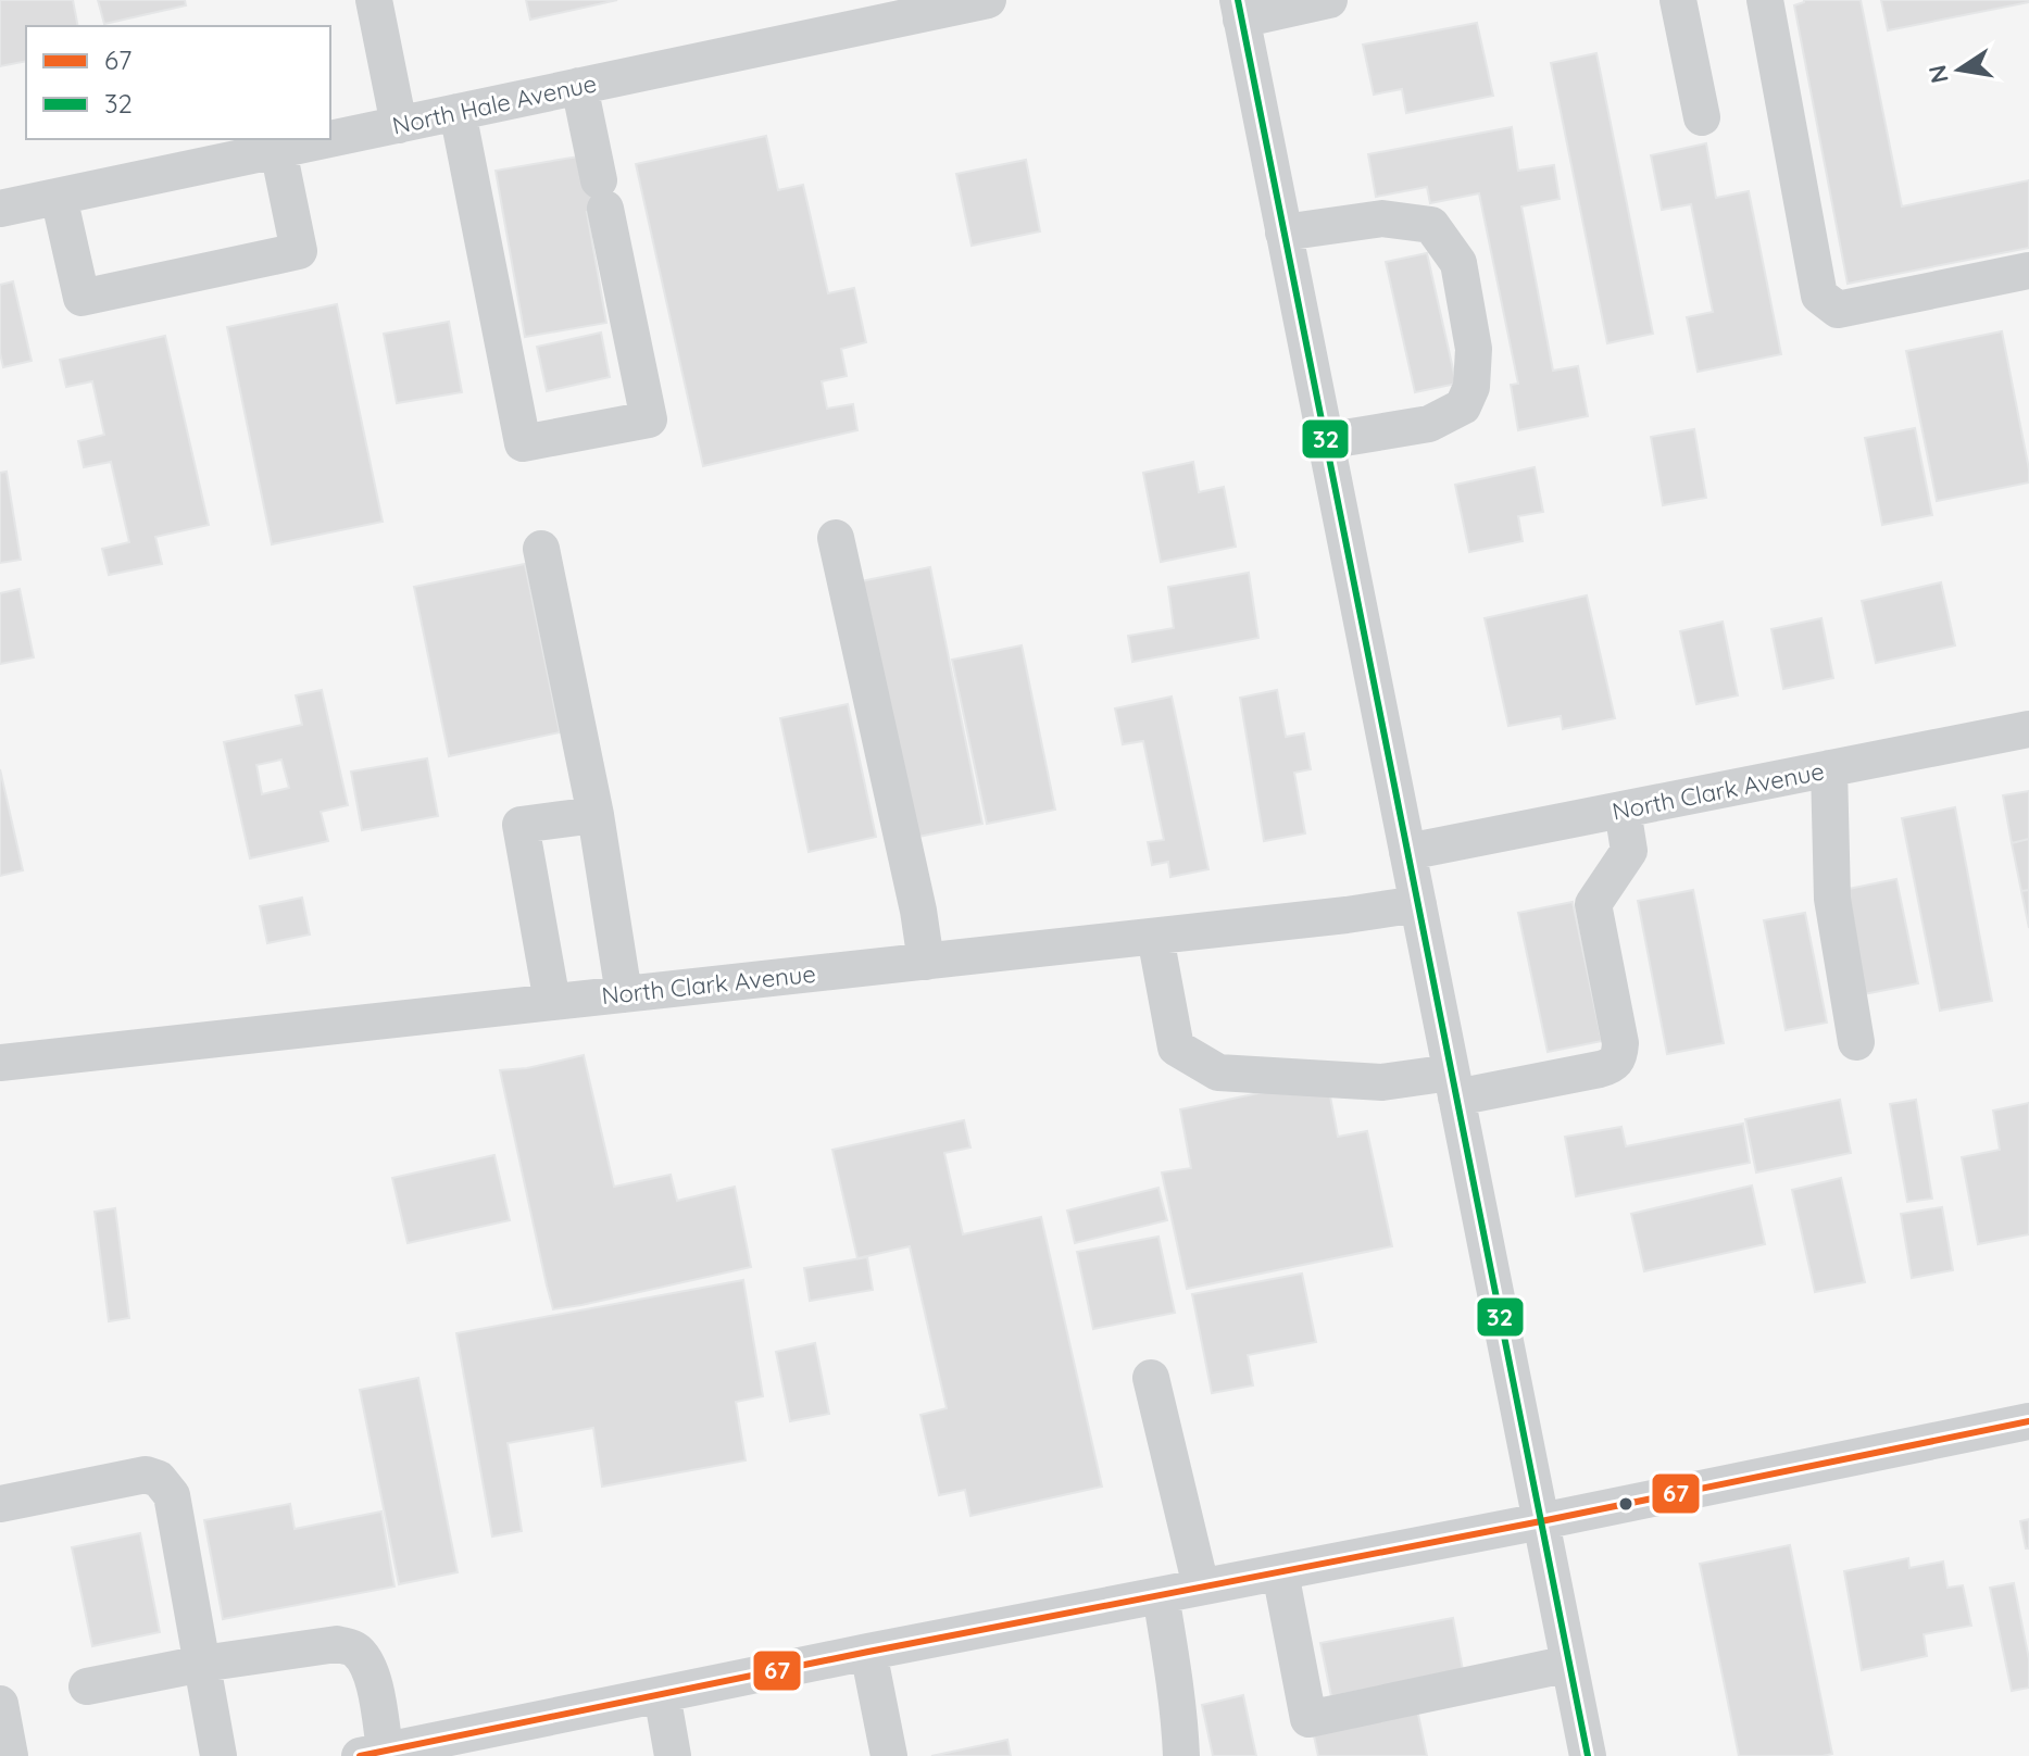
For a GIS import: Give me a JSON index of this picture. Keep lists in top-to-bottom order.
{
  "streets": {
    "street": ["North Hale Avenue", "North Clark Avenue"]
  },
  "lines": ["transit line 32", "transit line 67"],
  "legend": ["67", "32"],
  "north": "left"
}
